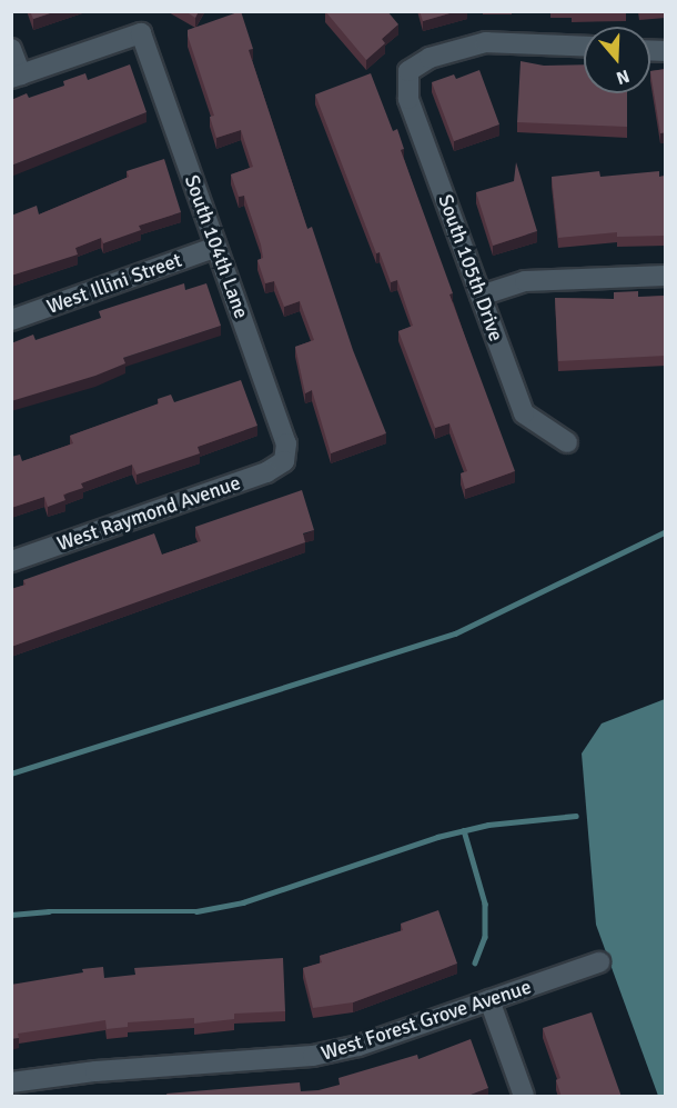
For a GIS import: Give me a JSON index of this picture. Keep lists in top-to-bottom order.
{
  "streets": {
    "street": [
      "South 104th Lane",
      "South 105th Drive",
      "West Illini Street",
      "West Raymond Avenue",
      "West Forest Grove Avenue"
    ]
  },
  "crossings": [
    ["South 104th Lane", "West Illini Street"],
    ["South 104th Lane", "West Raymond Avenue"]
  ],
  "north": "bottom"
}
